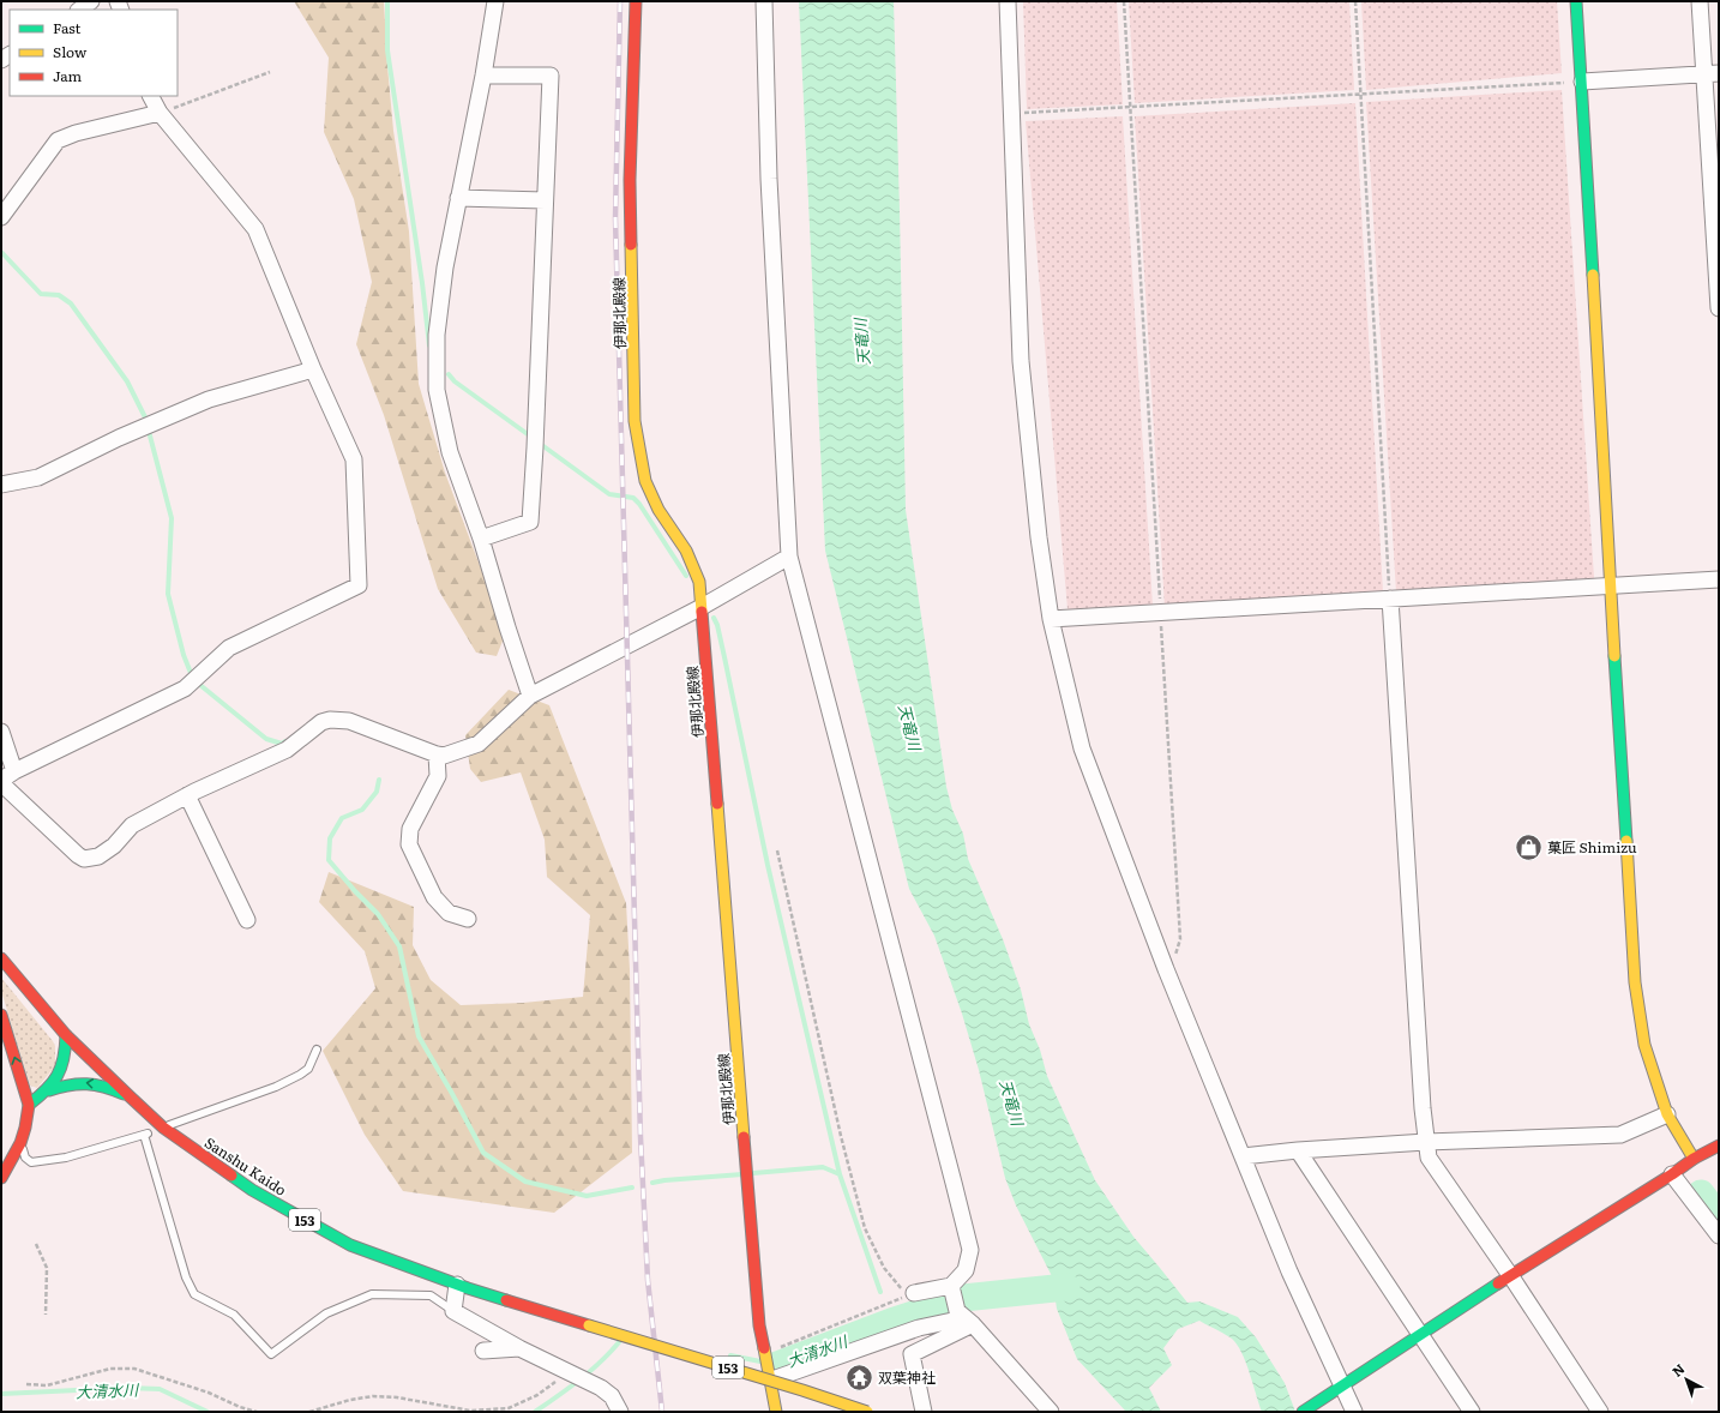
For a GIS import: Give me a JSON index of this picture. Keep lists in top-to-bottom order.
{
  "streets": {
    "main road": ["伊那北殿線", "Sanshu Kaido", "153"]
  },
  "water": ["天竜川", "大清水川"],
  "places": {
    "shop": ["菓匠 Shimizu"],
    "temple": ["双葉神社"]
  },
  "legend": ["Fast", "Slow", "Jam"],
  "north": "top left"
}
